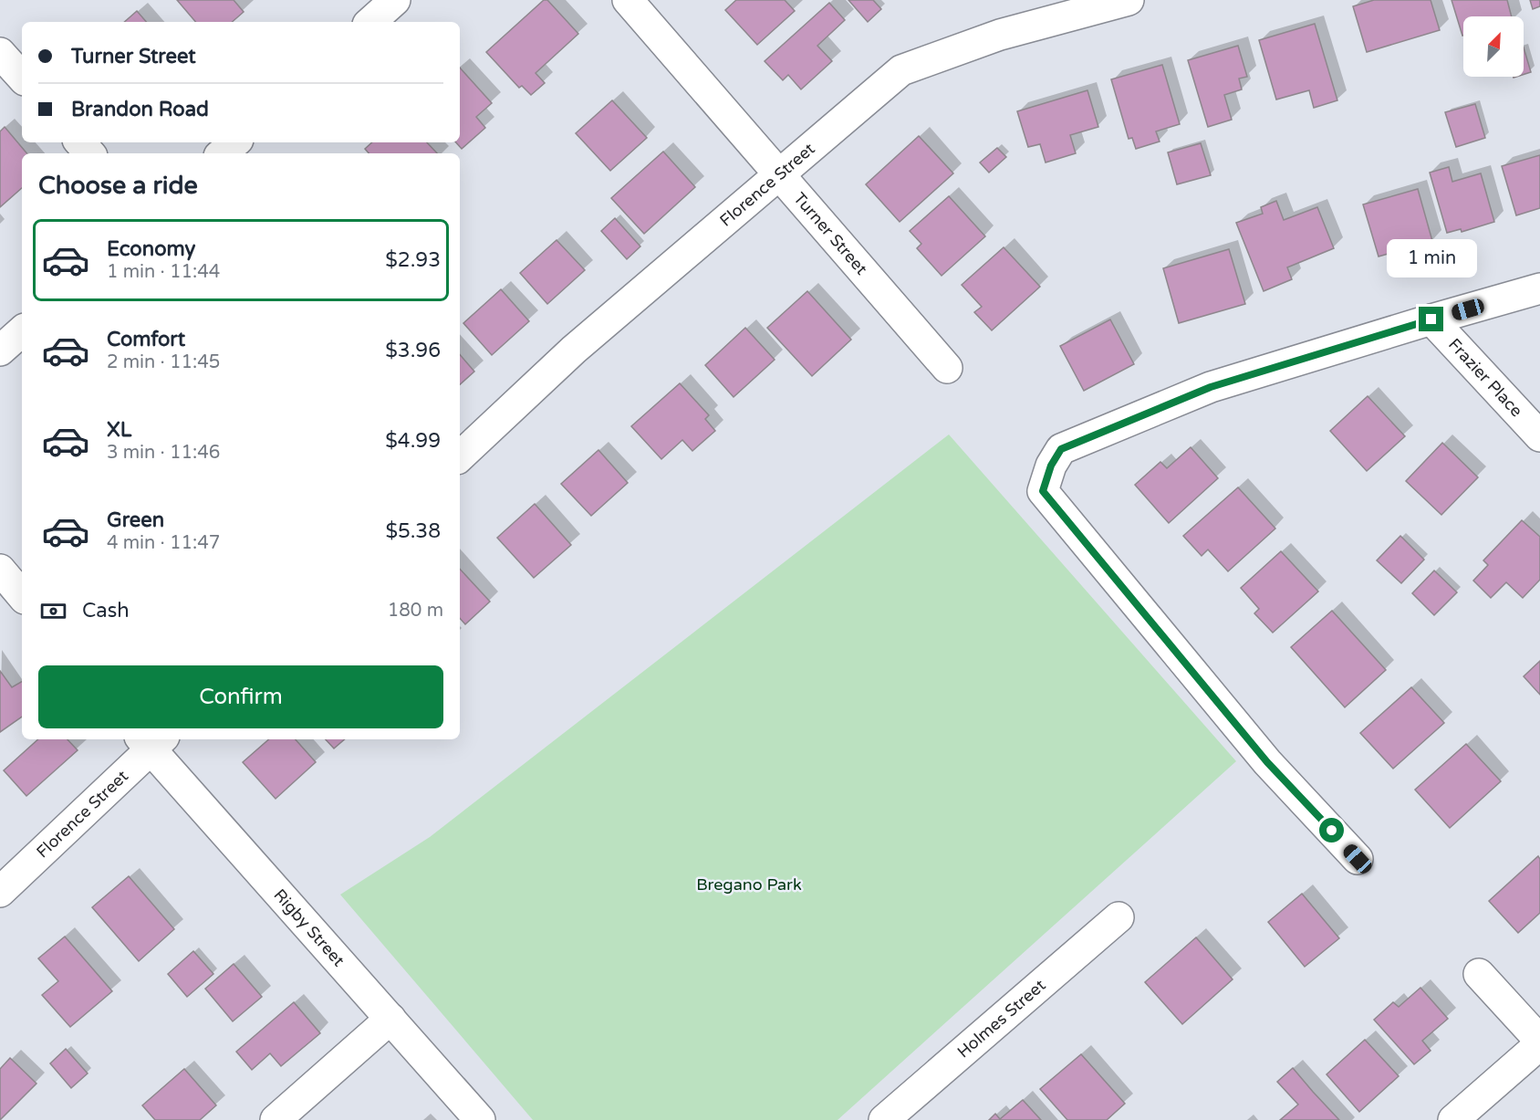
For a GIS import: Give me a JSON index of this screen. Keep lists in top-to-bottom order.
{
  "streets": {
    "street": [
      "Florence Street",
      "Turner Street",
      "Frazier Place",
      "Rigby Street",
      "Holmes Street"
    ]
  },
  "crossings": [
    ["Florence Street", "Turner Street"],
    ["Florence Street", "Rigby Street"]
  ],
  "parks": ["Bregano Park"],
  "north": "top right",
  "page": {
    "banner": ["Turner Street", "Brandon Road"],
    "heading": "Choose a ride",
    "list": [
      {
        "name": "Economy",
        "note": "1 min · 11:44",
        "value": "$2.93"
      },
      {
        "name": "Comfort",
        "note": "2 min · 11:45",
        "value": "$3.96"
      },
      {
        "name": "XL",
        "note": "3 min · 11:46",
        "value": "$4.99"
      },
      {
        "name": "Green",
        "note": "4 min · 11:47",
        "value": "$5.38"
      }
    ],
    "bubble": "1 min",
    "pay": ["Cash", "180 m"],
    "buttons": "Confirm"
  }
}
